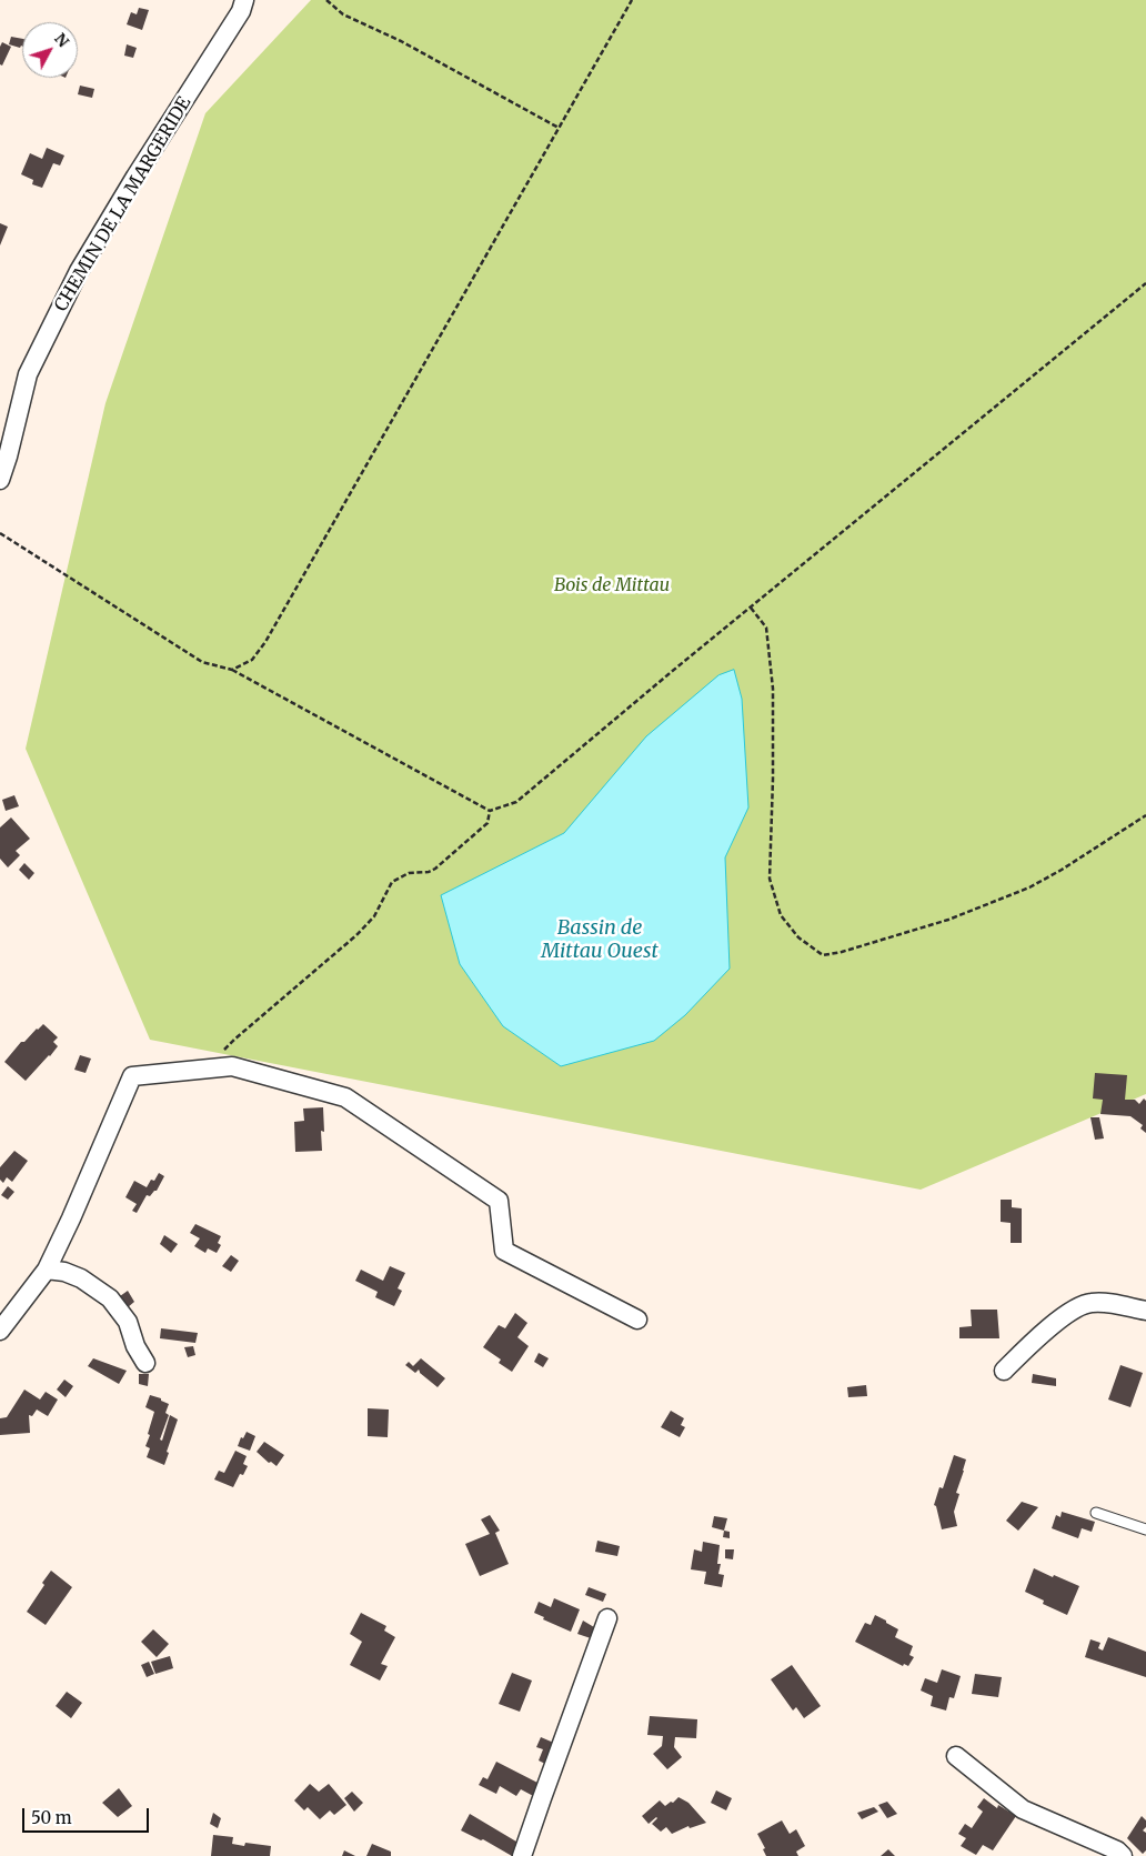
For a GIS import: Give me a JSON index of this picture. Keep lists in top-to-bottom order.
{
  "streets": {
    "street": ["CHEMIN DE LA MARGERIDE"]
  },
  "water": ["Bassin de Mittau Ouest"],
  "parks": ["Bois de Mittau"],
  "scale_bar": "50 m",
  "north": "top right"
}
